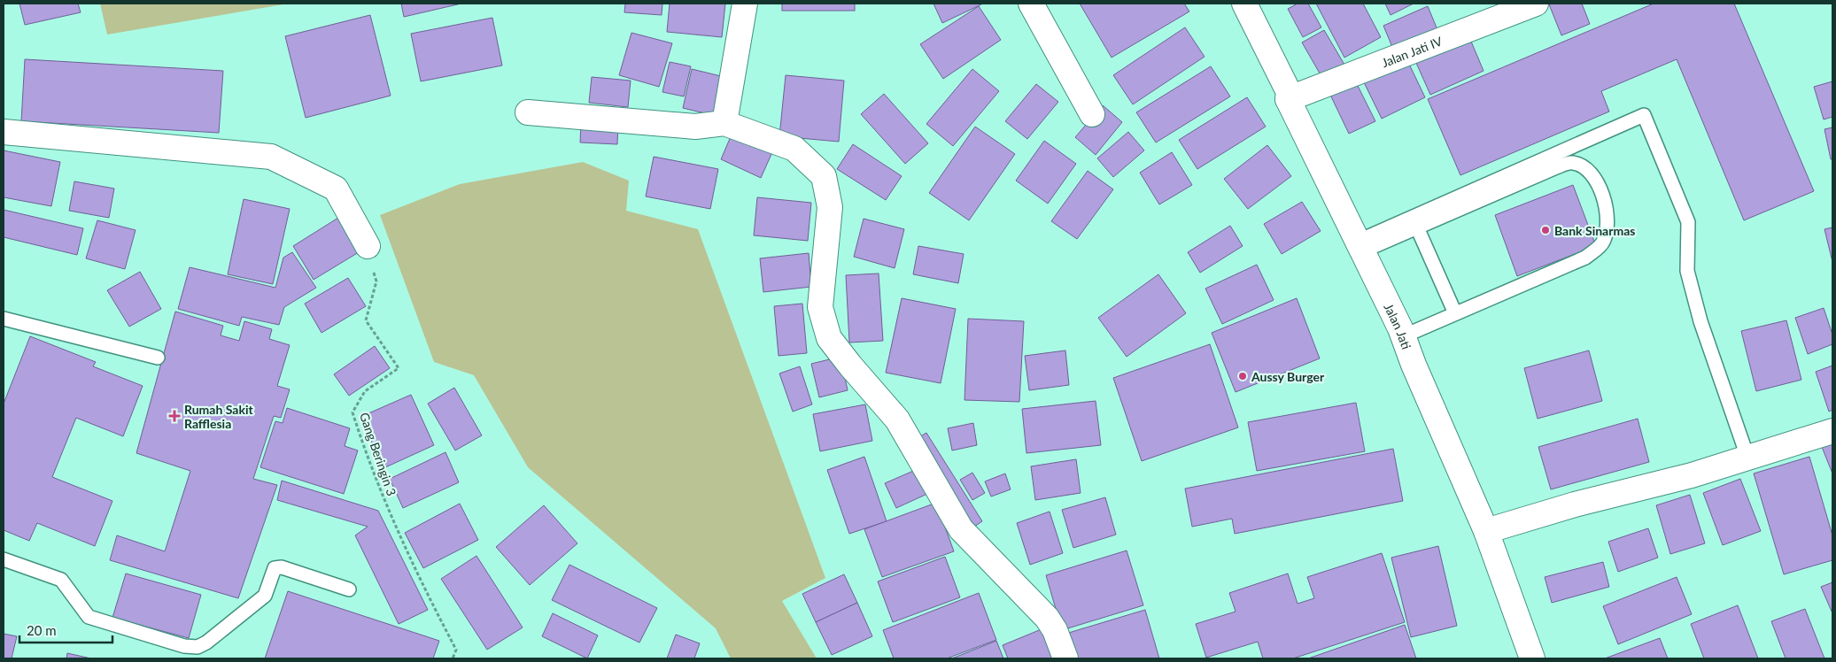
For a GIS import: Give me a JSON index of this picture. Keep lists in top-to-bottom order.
{
  "streets": {
    "street": ["Jalan Jati IV", "Jalan Jati"],
    "path": ["Gang Beringin 3"]
  },
  "crossings": [
    ["Jalan Jati IV", "Jalan Jati"]
  ],
  "places": {
    "other": ["Bank Sinarmas", "Aussy Burger"],
    "health": ["Rumah Sakit Rafflesia"]
  },
  "scale_bar": "20 m"
}
